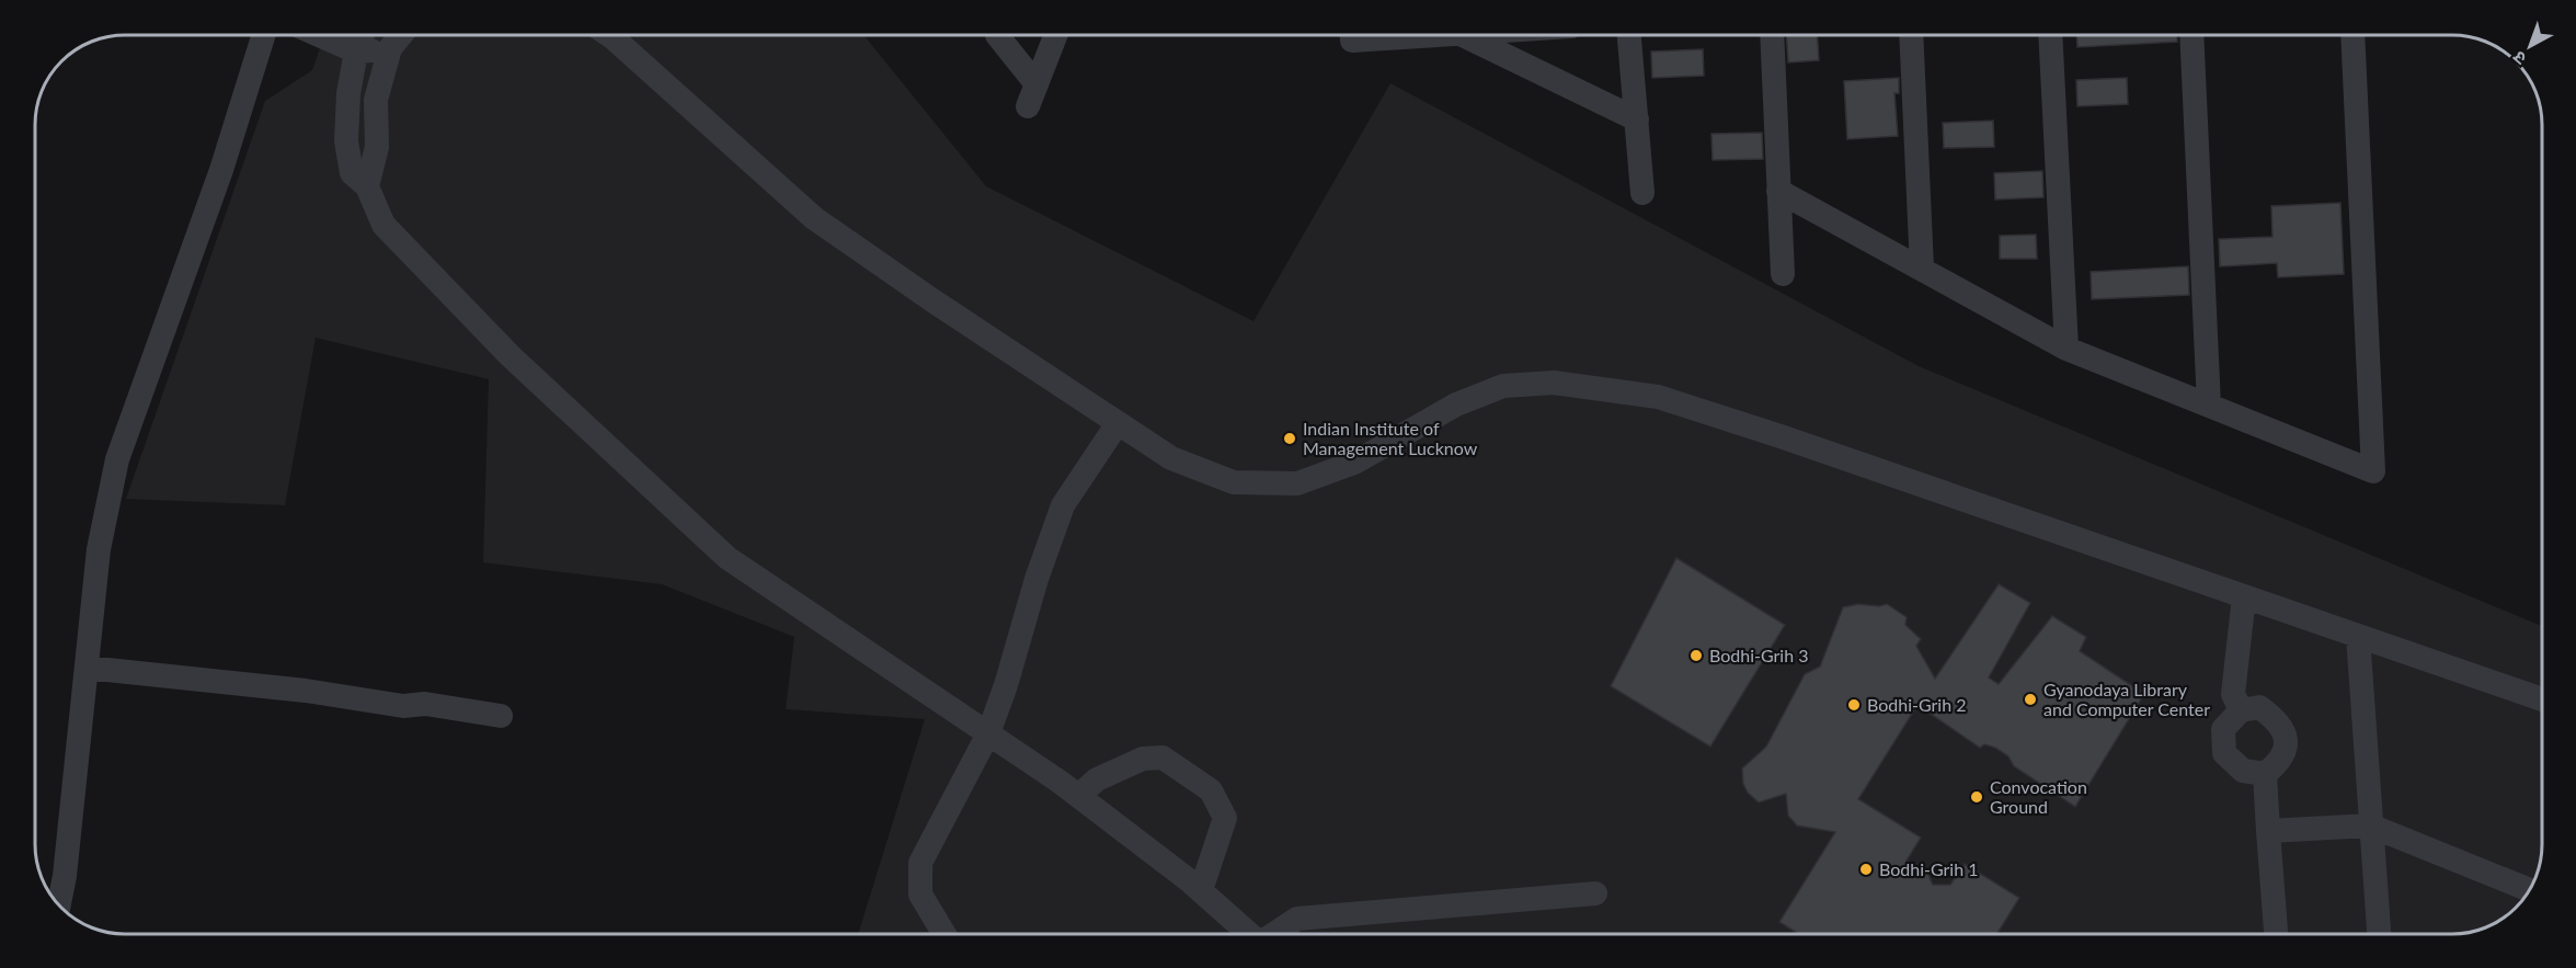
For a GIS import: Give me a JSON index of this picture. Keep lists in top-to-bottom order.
{
  "places": [
    "Indian Institute of Management Lucknow",
    "Bodhi-Grih 3",
    "Gyanodaya Library and Computer Center",
    "Bodhi-Grih 2",
    "Convocation Ground",
    "Bodhi-Grih 1"
  ],
  "north": "bottom left"
}
